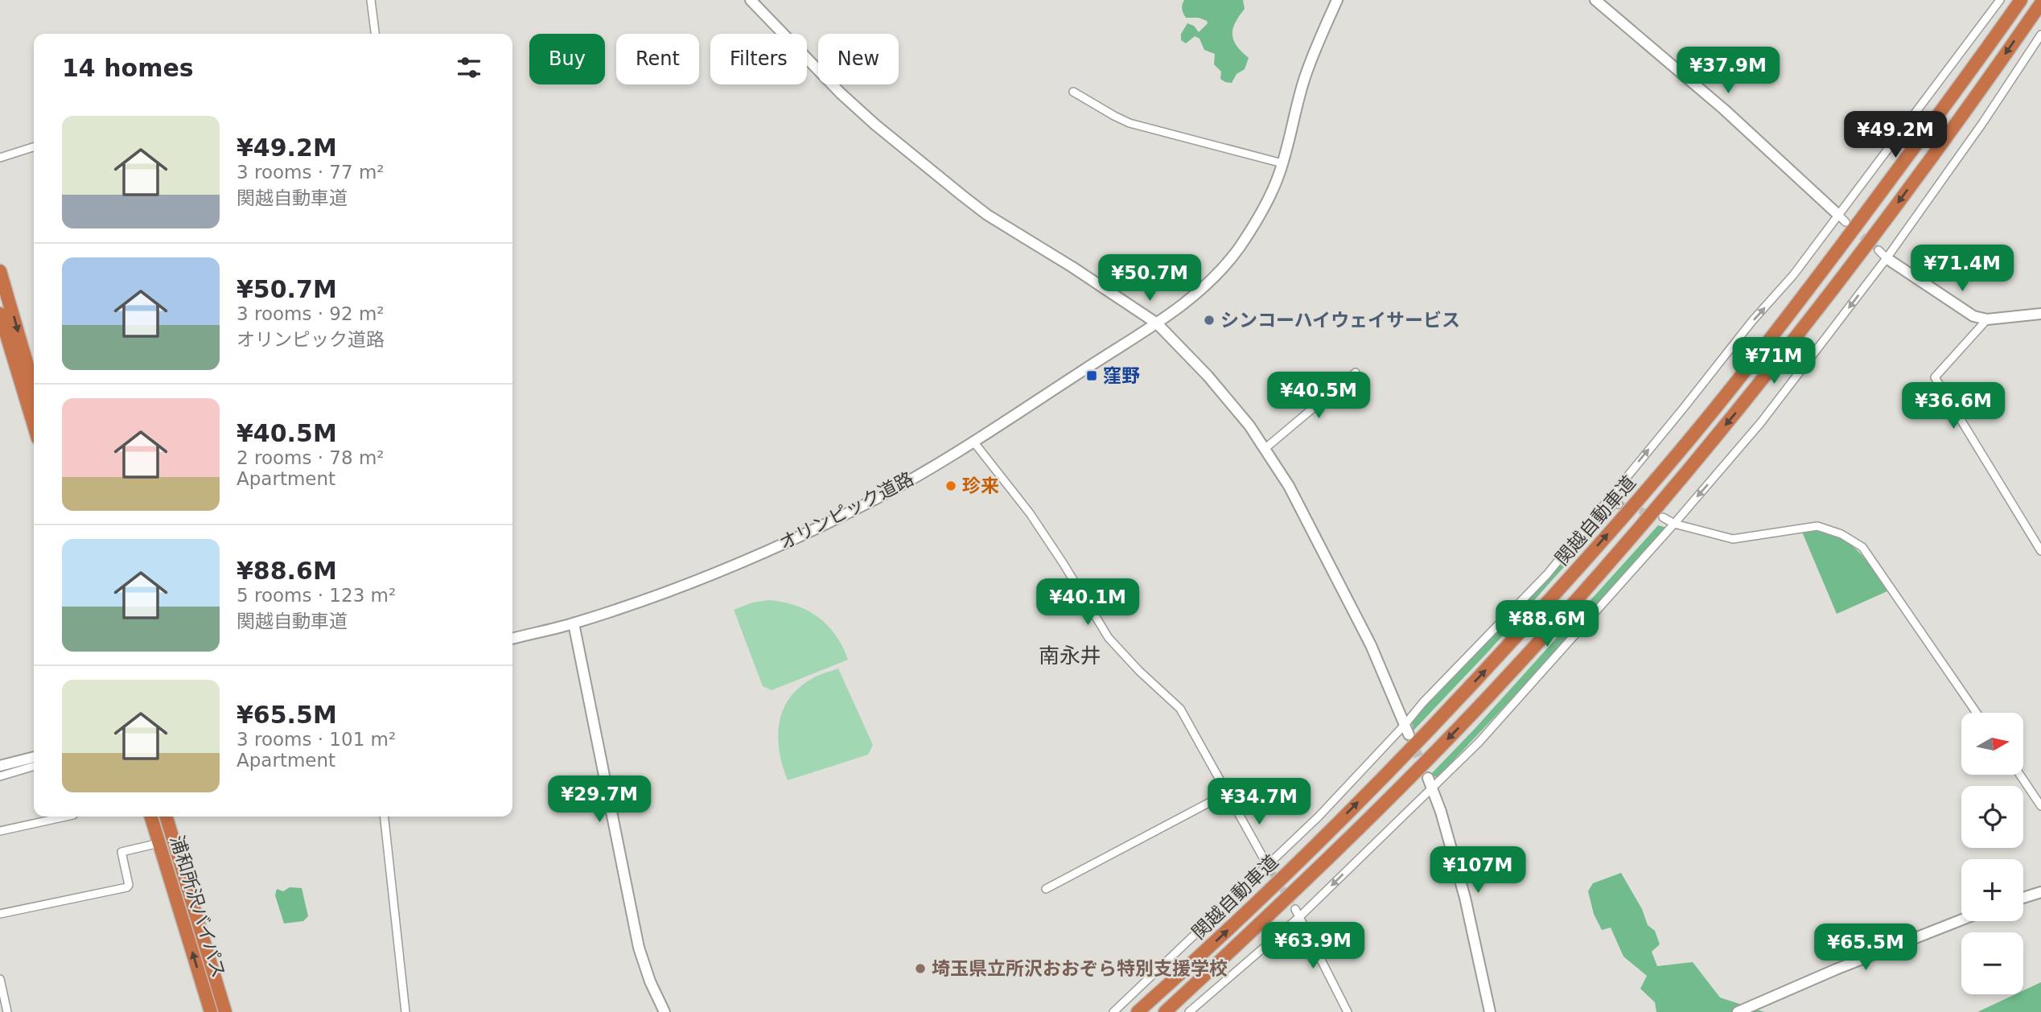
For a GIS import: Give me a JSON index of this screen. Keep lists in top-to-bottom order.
{
  "streets": {
    "highway": ["関越自動車道", "浦和所沢バイパス"],
    "street": ["オリンピック道路"]
  },
  "districts": ["南永井"],
  "places": {
    "other": ["シンコーハイウェイサービス", "珍来", "埼玉県立所沢おおぞら特別支援学校"],
    "transit": ["窪野"]
  },
  "north": "right",
  "page": {
    "chip": [
      "Buy",
      "Rent",
      "Filters",
      "New"
    ],
    "heading": "14 homes",
    "price": [
      "¥37.9M",
      "¥49.2M",
      "¥71.4M",
      "¥50.7M",
      "¥71M",
      "¥40.5M",
      "¥36.6M",
      "¥40.1M",
      "¥88.6M",
      "¥29.7M",
      "¥34.7M",
      "¥107M",
      "¥63.9M",
      "¥65.5M"
    ],
    "list": [
      {
        "name": "¥49.2M",
        "note": "3 rooms · 77 m² · 関越自動車道"
      },
      {
        "name": "¥50.7M",
        "note": "3 rooms · 92 m² · オリンピック道路"
      },
      {
        "name": "¥40.5M",
        "note": "2 rooms · 78 m² · Apartment"
      },
      {
        "name": "¥88.6M",
        "note": "5 rooms · 123 m² · 関越自動車道"
      },
      {
        "name": "¥65.5M",
        "note": "3 rooms · 101 m² · Apartment"
      }
    ],
    "map_buttons": ["+", "−"]
  }
}
